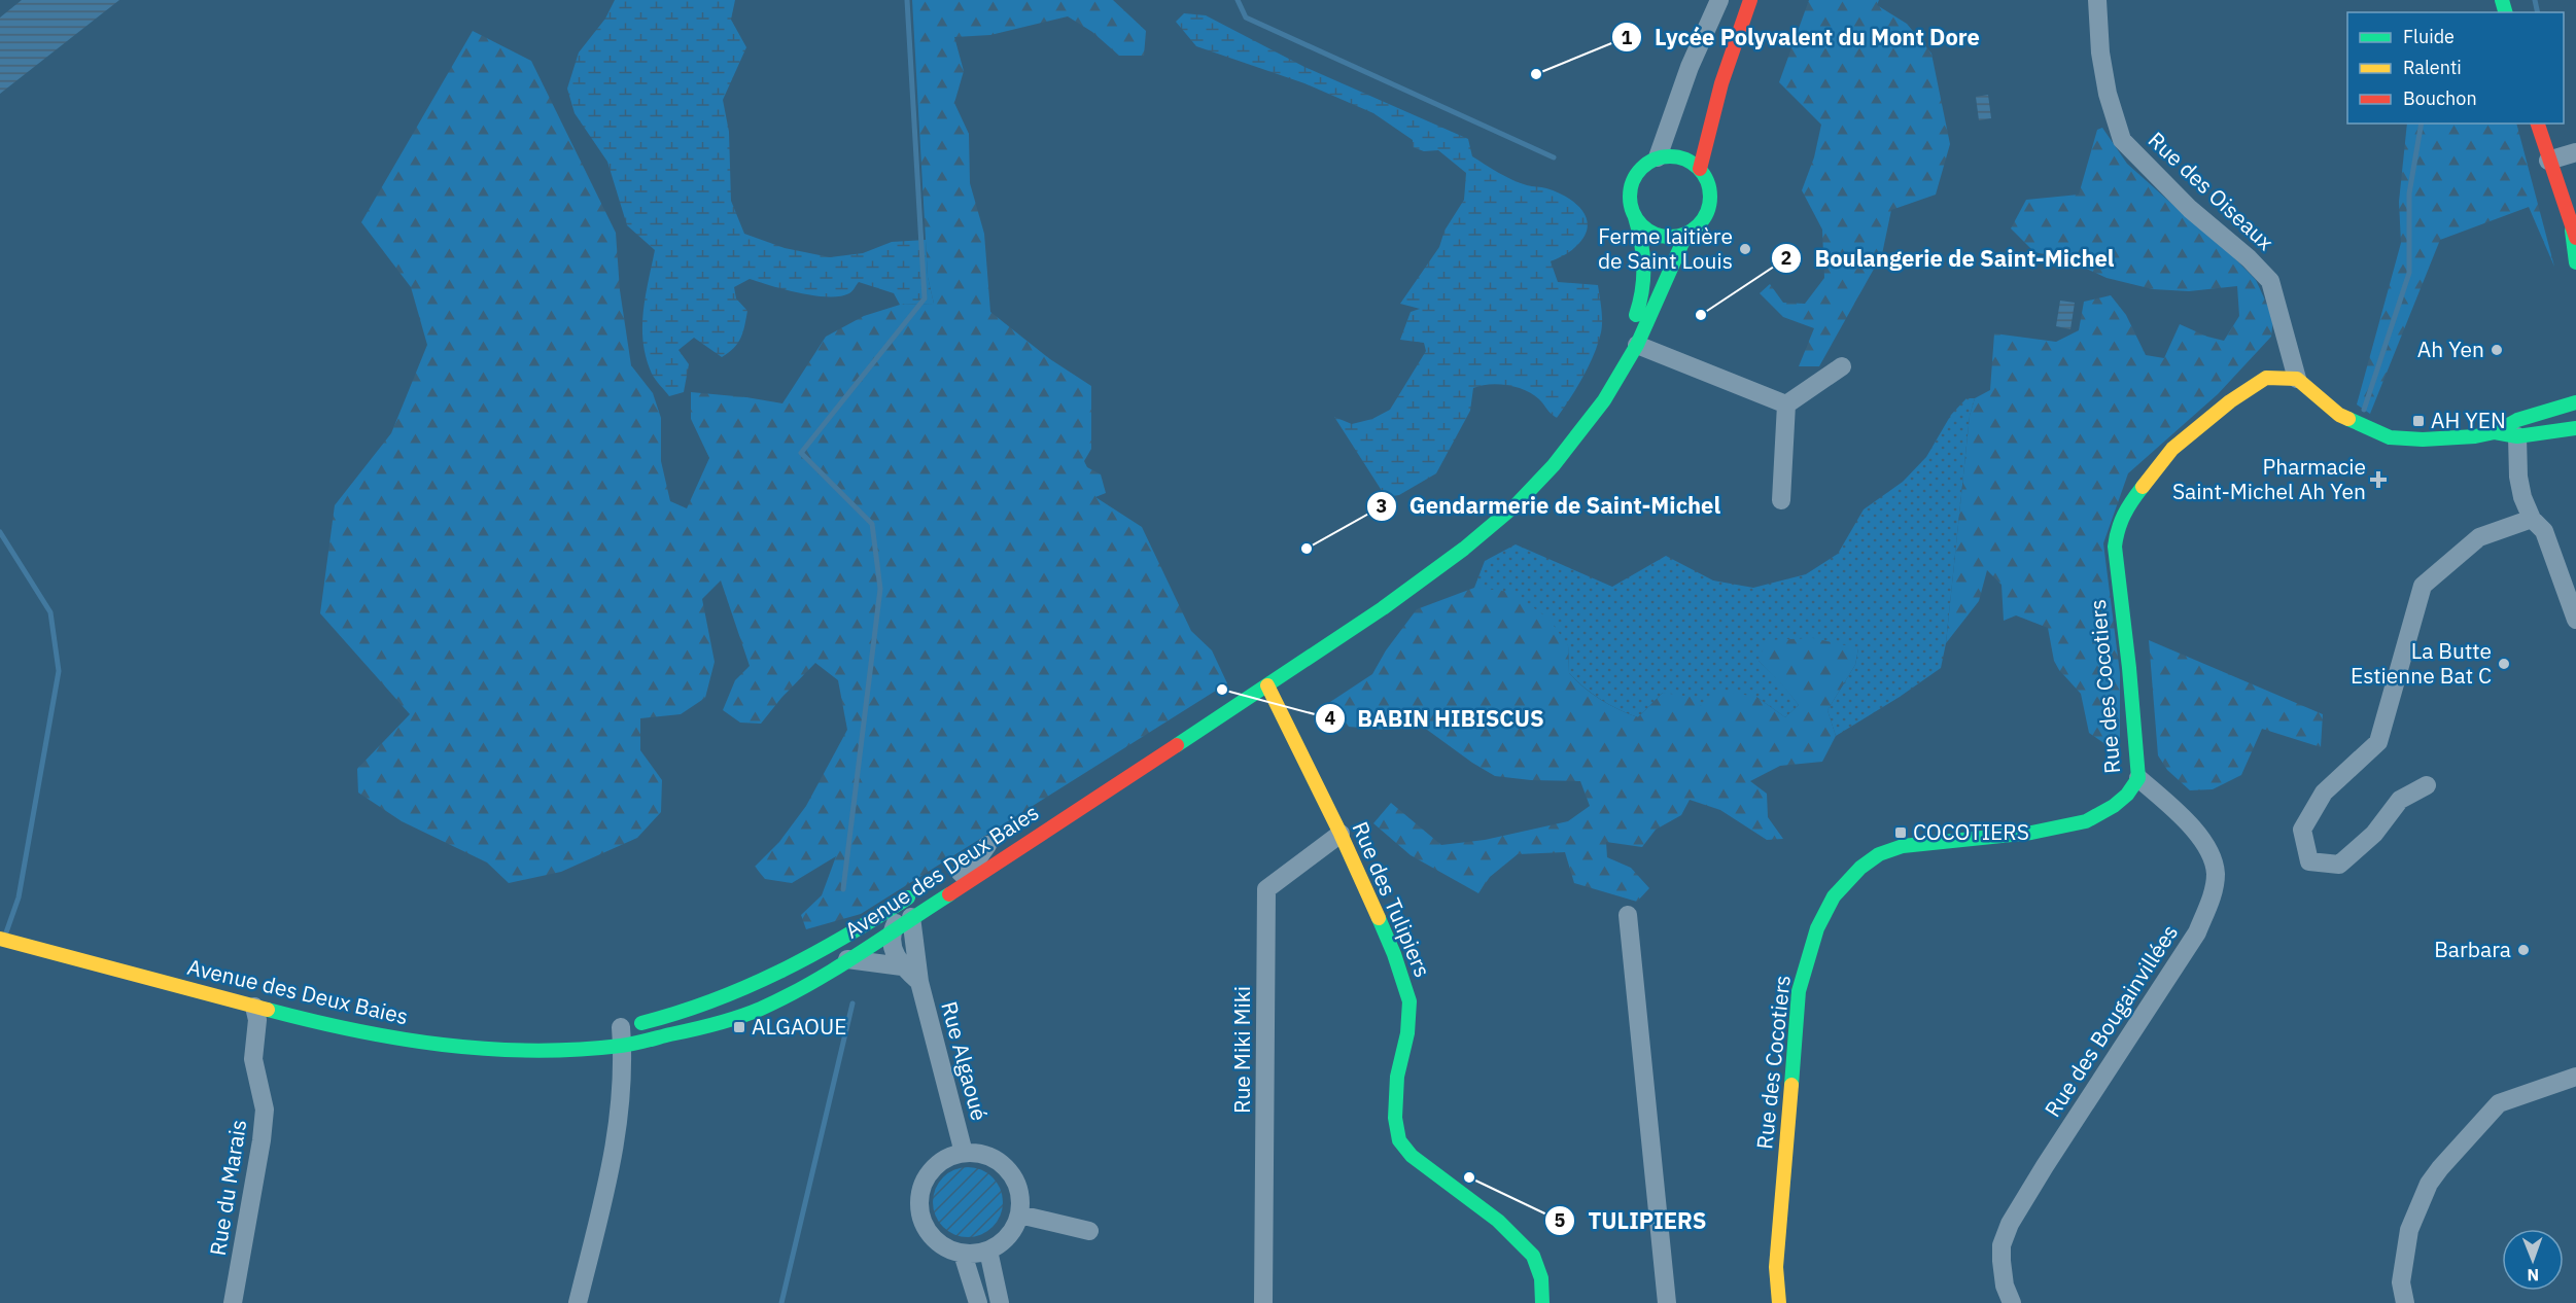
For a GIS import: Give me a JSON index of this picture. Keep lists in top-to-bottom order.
{
  "streets": {
    "main road": ["Rue des Cocotiers", "Avenue des Deux Baies", "Rue des Tulipiers"],
    "street": [
      "Rue des Oiseaux",
      "Rue des Bougainvillées",
      "Rue Miki Miki",
      "Rue Algaoué",
      "Rue du Marais"
    ]
  },
  "crossings": [
    ["Rue des Oiseaux", "Rue des Cocotiers"],
    ["Rue des Cocotiers", "Rue des Bougainvillées"],
    ["Avenue des Deux Baies", "Rue des Tulipiers"],
    ["Avenue des Deux Baies", "Rue Algaoué"],
    ["Avenue des Deux Baies", "Rue du Marais"],
    ["Rue des Tulipiers", "Rue Miki Miki"]
  ],
  "places": {
    "other": [
      "Lycée Polyvalent du Mont Dore",
      "Ferme laitière de Saint Louis",
      "Boulangerie de Saint-Michel",
      "Ah Yen",
      "Gendarmerie de Saint-Michel",
      "La Butte Estienne Bat C",
      "BABIN HIBISCUS",
      "Barbara",
      "TULIPIERS"
    ],
    "transit": ["AH YEN", "COCOTIERS", "ALGAOUE"],
    "health": ["Pharmacie Saint-Michel Ah Yen"]
  },
  "legend": ["Fluide", "Ralenti", "Bouchon"],
  "north": "bottom"
}
